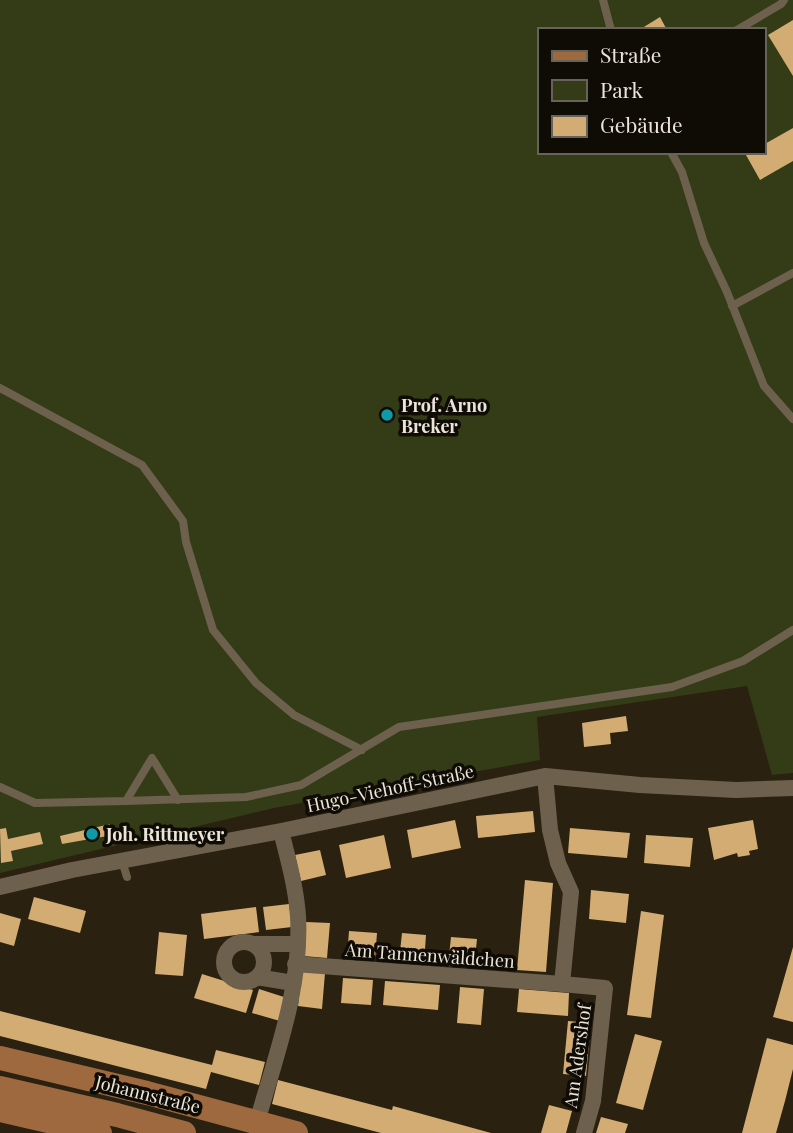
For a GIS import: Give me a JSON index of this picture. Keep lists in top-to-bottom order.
{
  "streets": {
    "main road": ["Johannstraße"],
    "street": ["Hugo-Viehoff-Straße", "Am Tannenwäldchen", "Am Adershof"]
  },
  "crossings": [
    ["Hugo-Viehoff-Straße", "Am Adershof"],
    ["Am Tannenwäldchen", "Am Adershof"]
  ],
  "places": ["Prof. Arno Breker", "Joh. Rittmeyer"],
  "legend": ["Straße", "Park", "Gebäude"]
}
